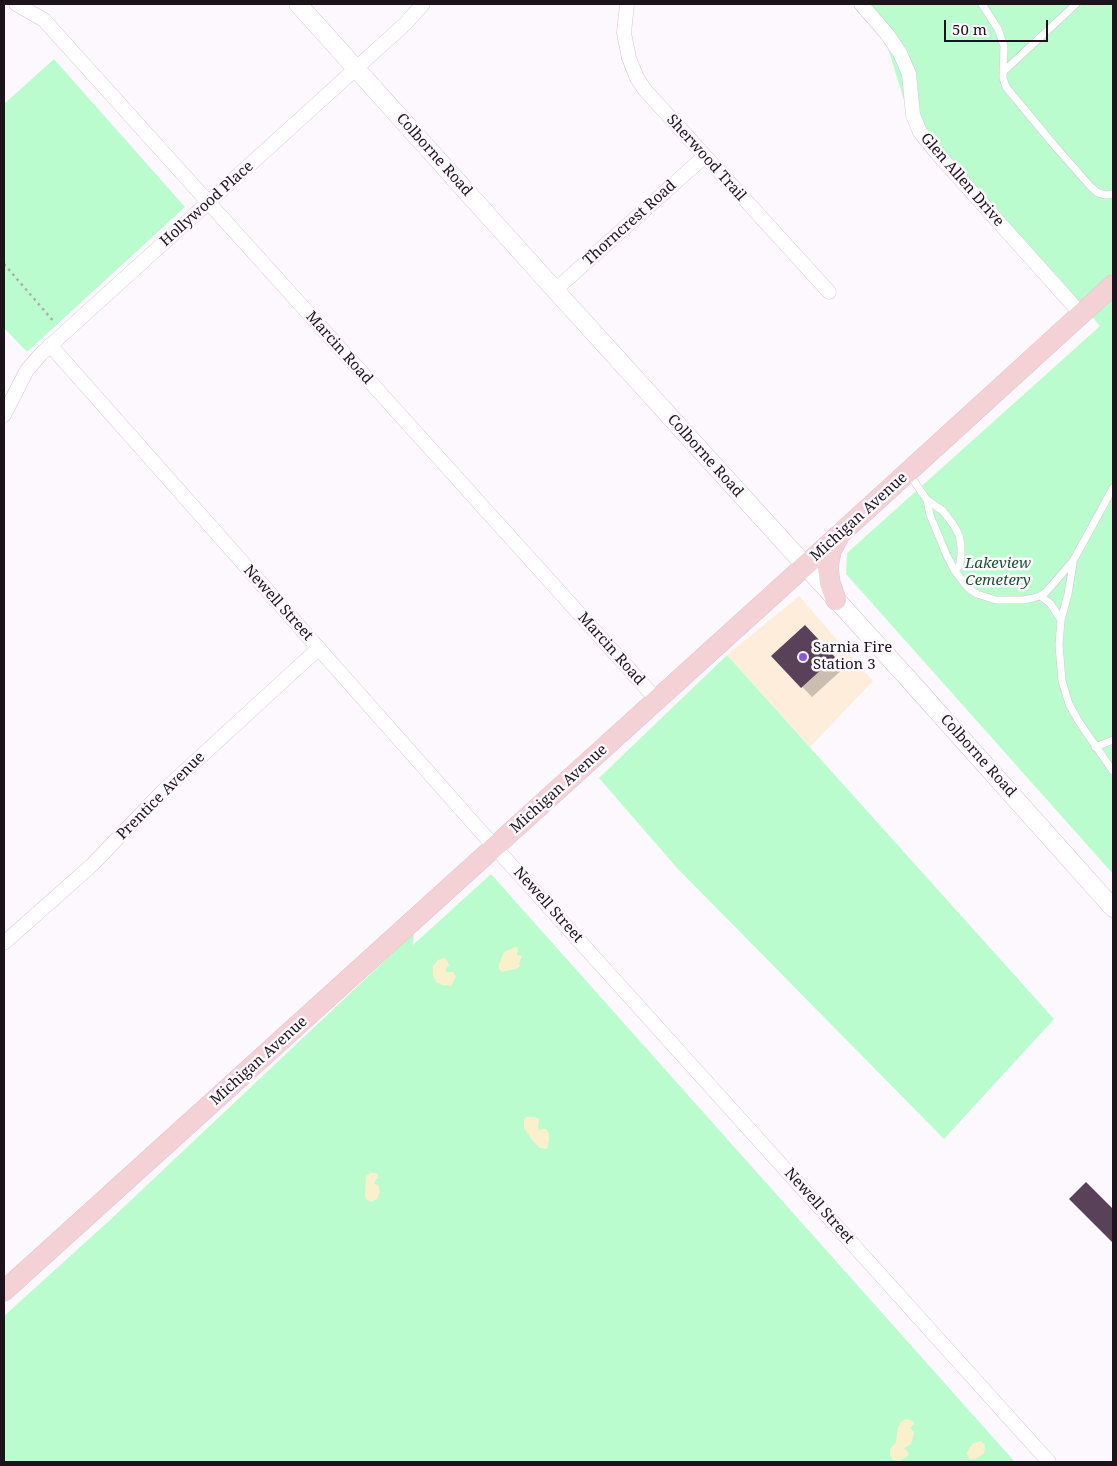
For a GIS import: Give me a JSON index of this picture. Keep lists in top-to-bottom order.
{
  "streets": {
    "main road": ["Michigan Avenue"],
    "street": [
      "Colborne Road",
      "Sherwood Trail",
      "Glen Allen Drive",
      "Hollywood Place",
      "Thorncrest Road",
      "Marcin Road",
      "Newell Street",
      "Prentice Avenue"
    ]
  },
  "crossings": [
    ["Colborne Road", "Hollywood Place"],
    ["Colborne Road", "Thorncrest Road"],
    ["Colborne Road", "Michigan Avenue"],
    ["Sherwood Trail", "Thorncrest Road"],
    ["Glen Allen Drive", "Michigan Avenue"],
    ["Hollywood Place", "Marcin Road"],
    ["Hollywood Place", "Newell Street"],
    ["Marcin Road", "Michigan Avenue"],
    ["Michigan Avenue", "Newell Street"],
    ["Newell Street", "Prentice Avenue"]
  ],
  "parks": ["Lakeview Cemetery"],
  "places": ["Sarnia Fire Station 3"],
  "scale_bar": "50 m"
}
